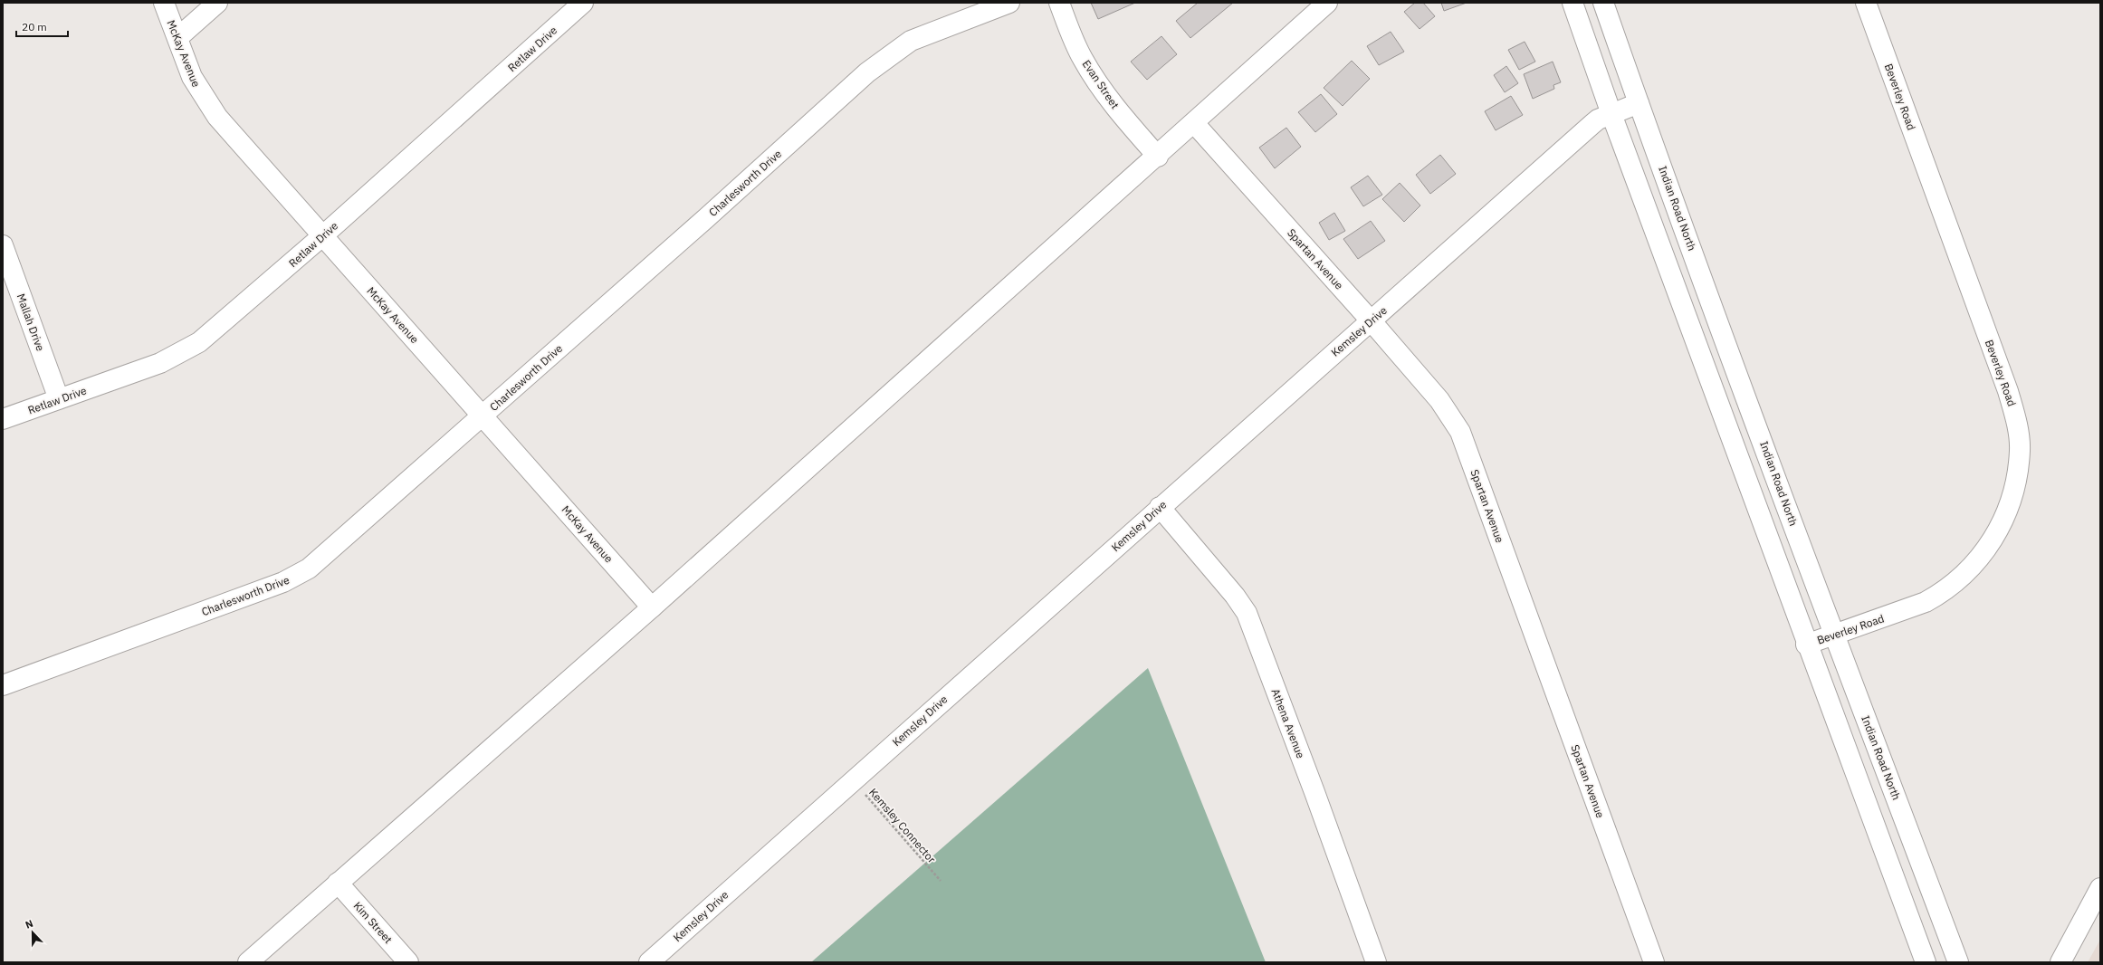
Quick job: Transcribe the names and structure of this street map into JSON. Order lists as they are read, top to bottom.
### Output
{
  "streets": {
    "street": [
      "Retlaw Drive",
      "McKay Avenue",
      "Evan Street",
      "Beverley Road",
      "Charlesworth Drive",
      "Indian Road North",
      "Spartan Avenue",
      "Mallah Drive",
      "Kemsley Drive",
      "Athena Avenue",
      "Kim Street"
    ],
    "path": ["Kemsley Connector"]
  },
  "crossings": [
    ["Retlaw Drive", "McKay Avenue"],
    ["Retlaw Drive", "Mallah Drive"],
    ["McKay Avenue", "Charlesworth Drive"],
    ["Beverley Road", "Indian Road North"],
    ["Indian Road North", "Kemsley Drive"],
    ["Spartan Avenue", "Kemsley Drive"],
    ["Kemsley Drive", "Athena Avenue"],
    ["Kemsley Drive", "Kemsley Connector"]
  ],
  "scale_bar": "20 m",
  "north": "top"
}
